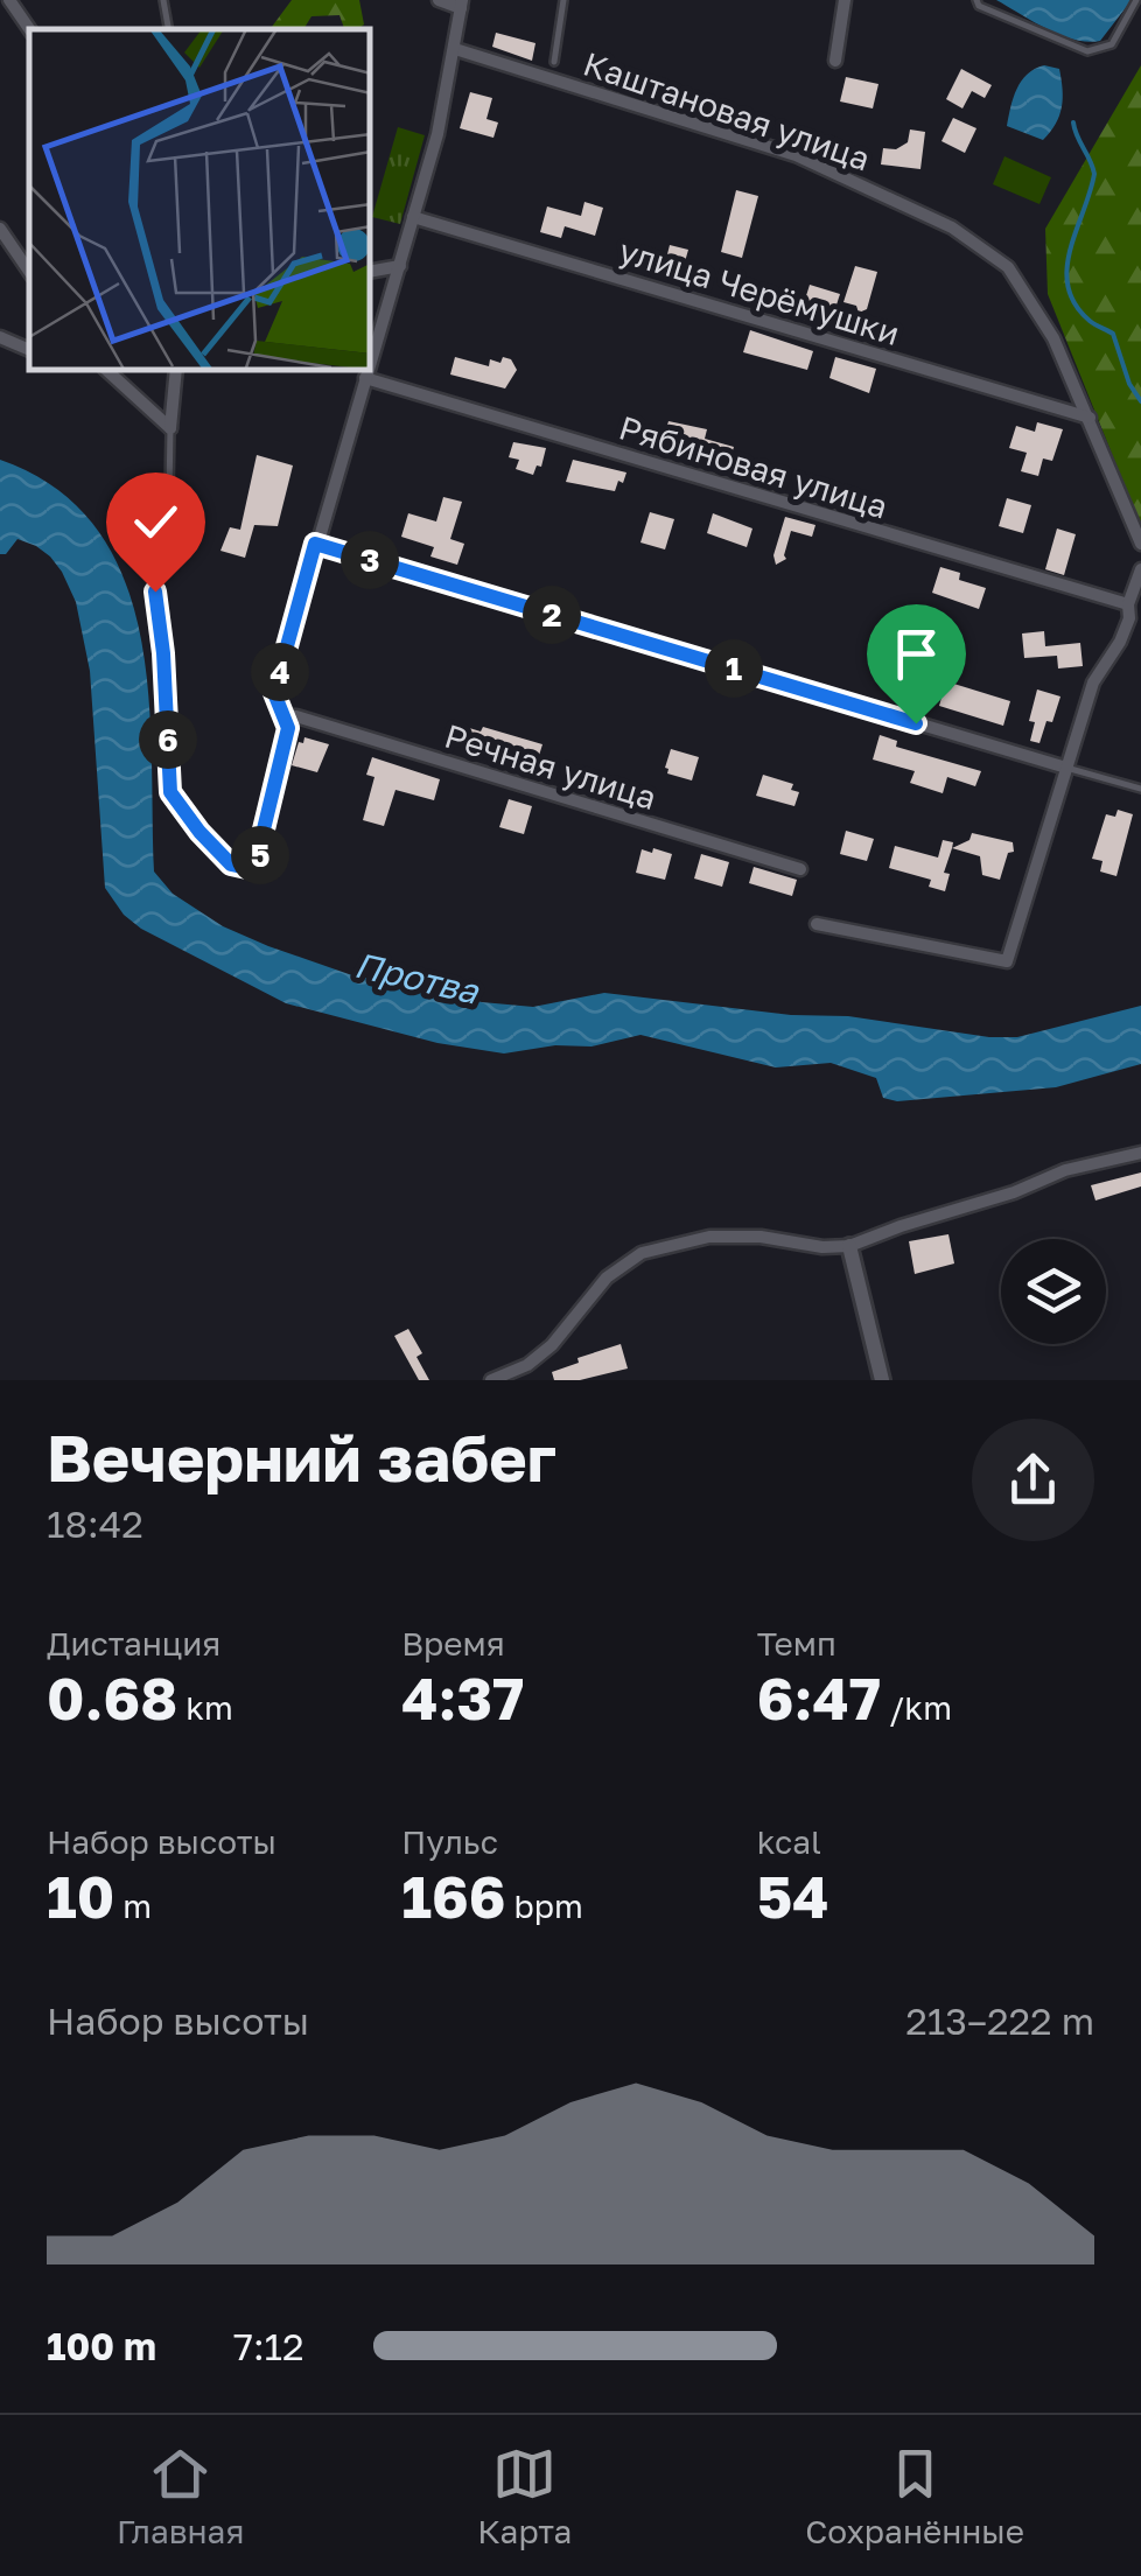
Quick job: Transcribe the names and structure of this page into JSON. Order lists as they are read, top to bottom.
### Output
{
  "streets": {
    "street": [
      "Каштановая улица",
      "улица Черёмушки",
      "Рябиновая улица",
      "Речная улица"
    ]
  },
  "crossings": [
    ["Каштановая улица", "улица Черёмушки"]
  ],
  "water": ["Протва"],
  "page": {
    "pins": [
      "3",
      "2",
      "1",
      "4",
      "6",
      "5"
    ],
    "heading": ["Вечерний забег", "18:42"],
    "stats": [
      ["Дистанция", "0.68 km"],
      ["Время", "4:37"],
      ["Темп", "6:47 /km"],
      ["Набор высоты", "10 m"],
      ["Пульс", "166 bpm"],
      ["kcal", "54"]
    ],
    "chart": ["Набор высоты", "213–222 m"],
    "list": [
      {
        "name": "100 m",
        "note": "7:12"
      }
    ],
    "tabs": ["Главная", "Карта", "Сохранённые"]
  }
}
